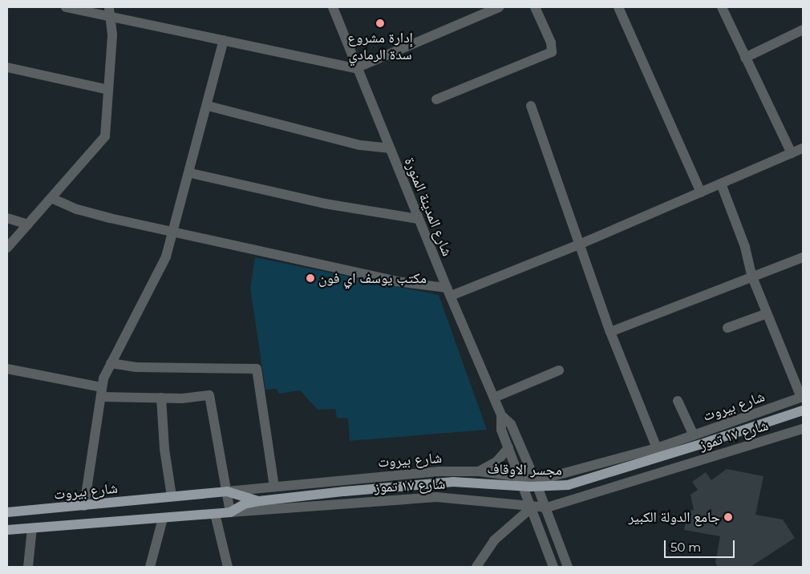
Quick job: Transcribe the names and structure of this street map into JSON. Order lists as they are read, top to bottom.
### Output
{
  "streets": {
    "main road": ["شارع بيروت", "شارع ١٧ تموز", "مجسر الاوقاف"],
    "street": ["شارع المدينة المنورة"]
  },
  "crossings": [
    ["شارع بيروت", "مجسر الاوقاف"],
    ["شارع ١٧ تموز", "مجسر الاوقاف"]
  ],
  "places": ["إدارة مشروع سدة الرمادي", "مكتب يوسف اي فون", "جامع الدولة الكبير"],
  "scale_bar": "50 m"
}
